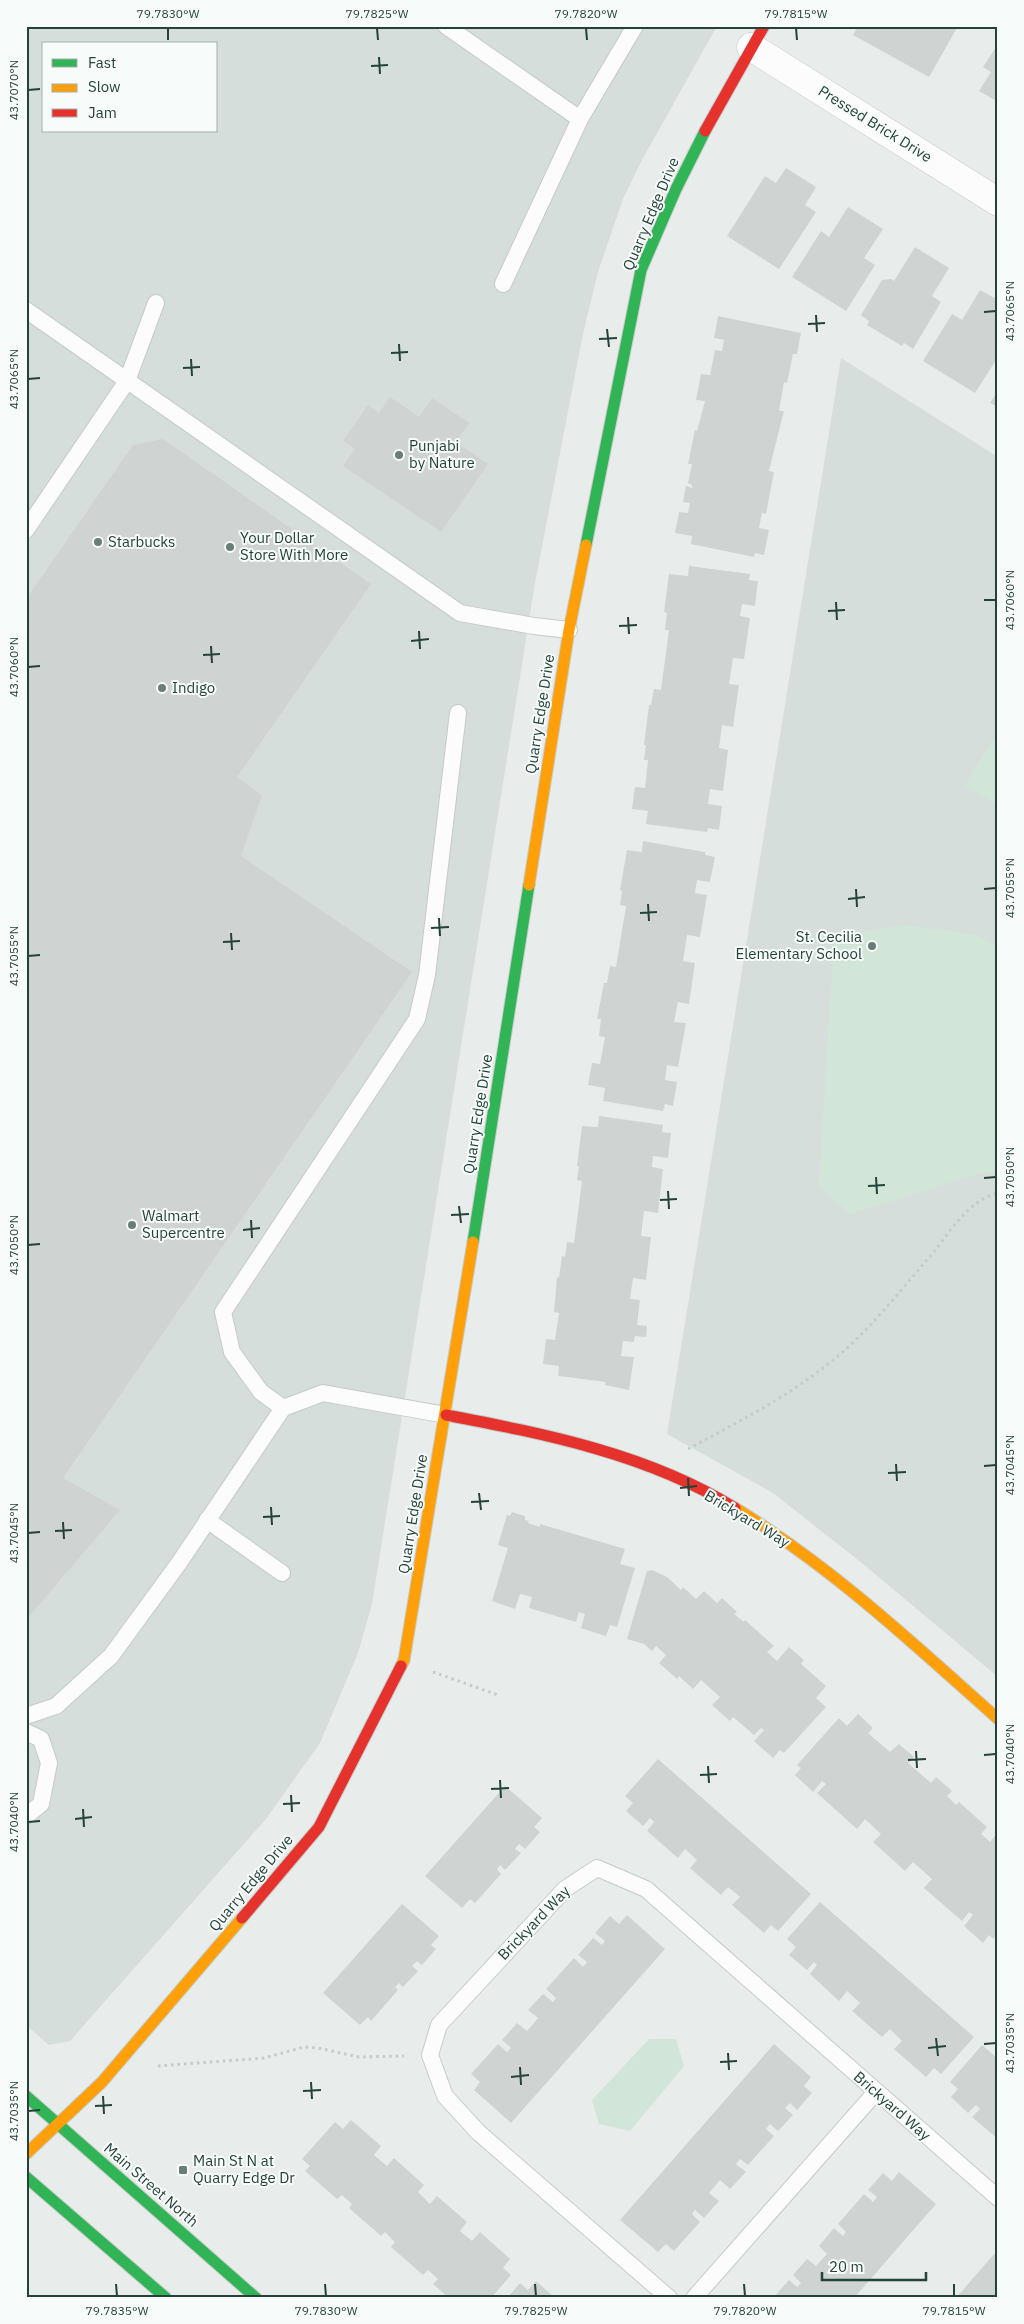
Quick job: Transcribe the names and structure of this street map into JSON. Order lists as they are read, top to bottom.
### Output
{
  "streets": {
    "street": [
      "Pressed Brick Drive",
      "Quarry Edge Drive",
      "Brickyard Way",
      "Main Street North"
    ]
  },
  "crossings": [
    ["Pressed Brick Drive", "Quarry Edge Drive"],
    ["Quarry Edge Drive", "Brickyard Way"],
    ["Quarry Edge Drive", "Main Street North"]
  ],
  "places": {
    "other": [
      "Punjabi by Nature",
      "Starbucks",
      "Your Dollar Store With More",
      "Indigo",
      "St. Cecilia Elementary School",
      "Walmart Supercentre"
    ],
    "transit": ["Main St N at Quarry Edge Dr"]
  },
  "legend": ["Fast", "Slow", "Jam"],
  "scale_bar": "20 m",
  "coordinates": [
    "79.7830°W",
    "79.7825°W",
    "79.7820°W",
    "79.7815°W",
    "43.7070°N",
    "43.7065°N",
    "43.7060°N",
    "43.7055°N",
    "43.7050°N",
    "43.7045°N",
    "43.7040°N",
    "43.7035°N",
    "79.7835°W"
  ]
}
